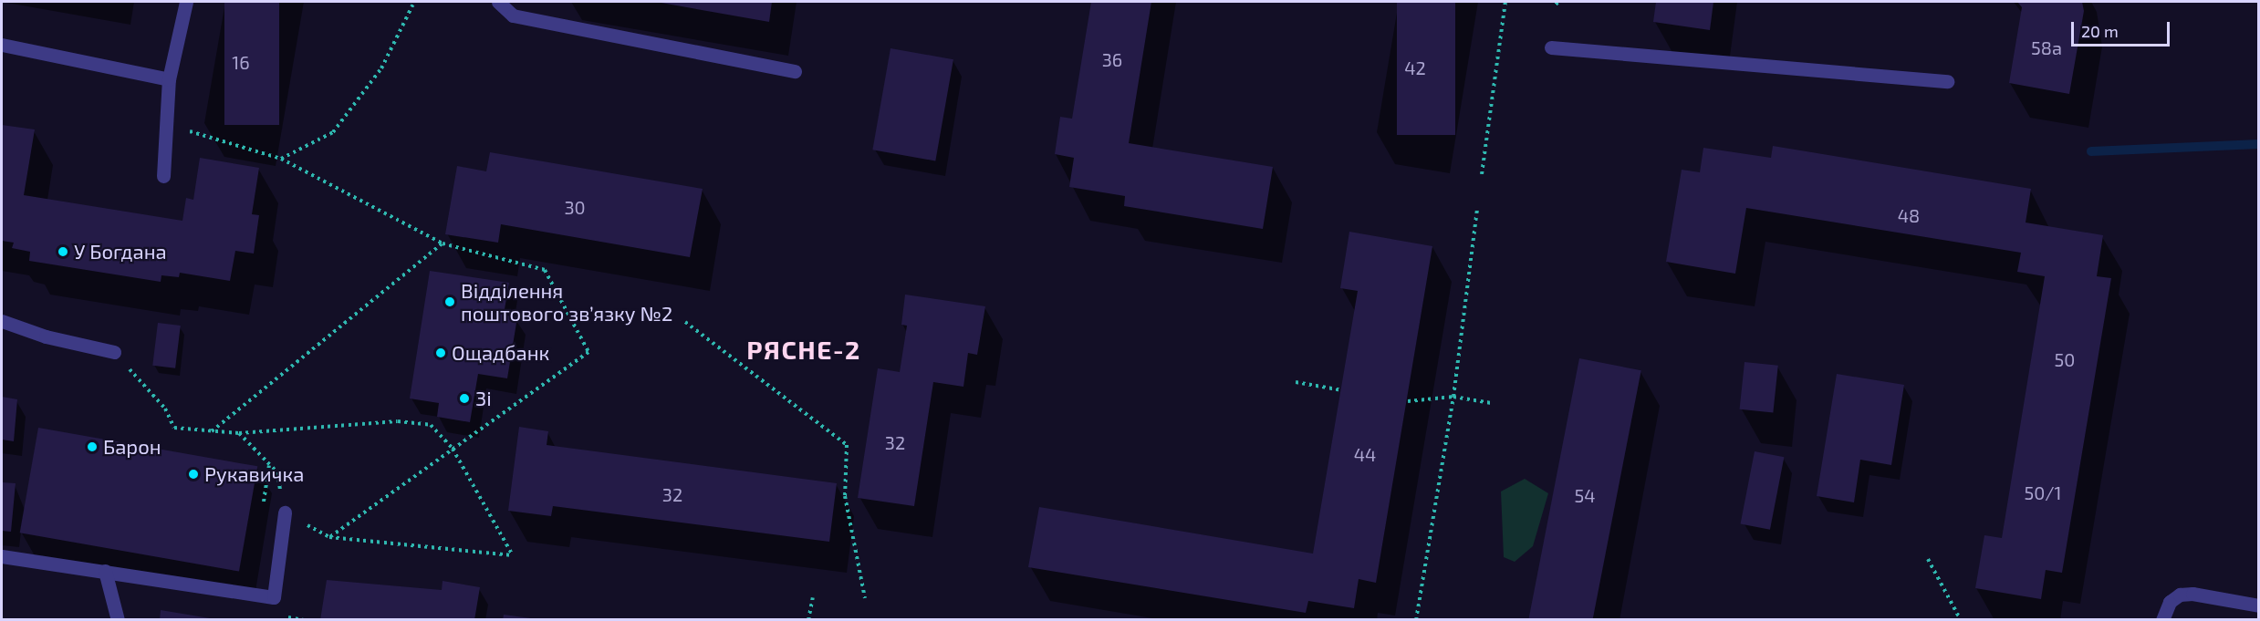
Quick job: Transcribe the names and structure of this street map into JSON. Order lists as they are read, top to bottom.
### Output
{
  "districts": ["РЯСНЕ-2"],
  "places": [
    "У Богдана",
    "Відділення поштового зв’язку №2",
    "Ощадбанк",
    "3і",
    "Барон",
    "Рукавичка"
  ],
  "house_numbers": [
    "58а",
    "36",
    "16",
    "42",
    "30",
    "48",
    "50",
    "32",
    "44",
    "50/1",
    "32",
    "54"
  ],
  "scale_bar": "20 m"
}
